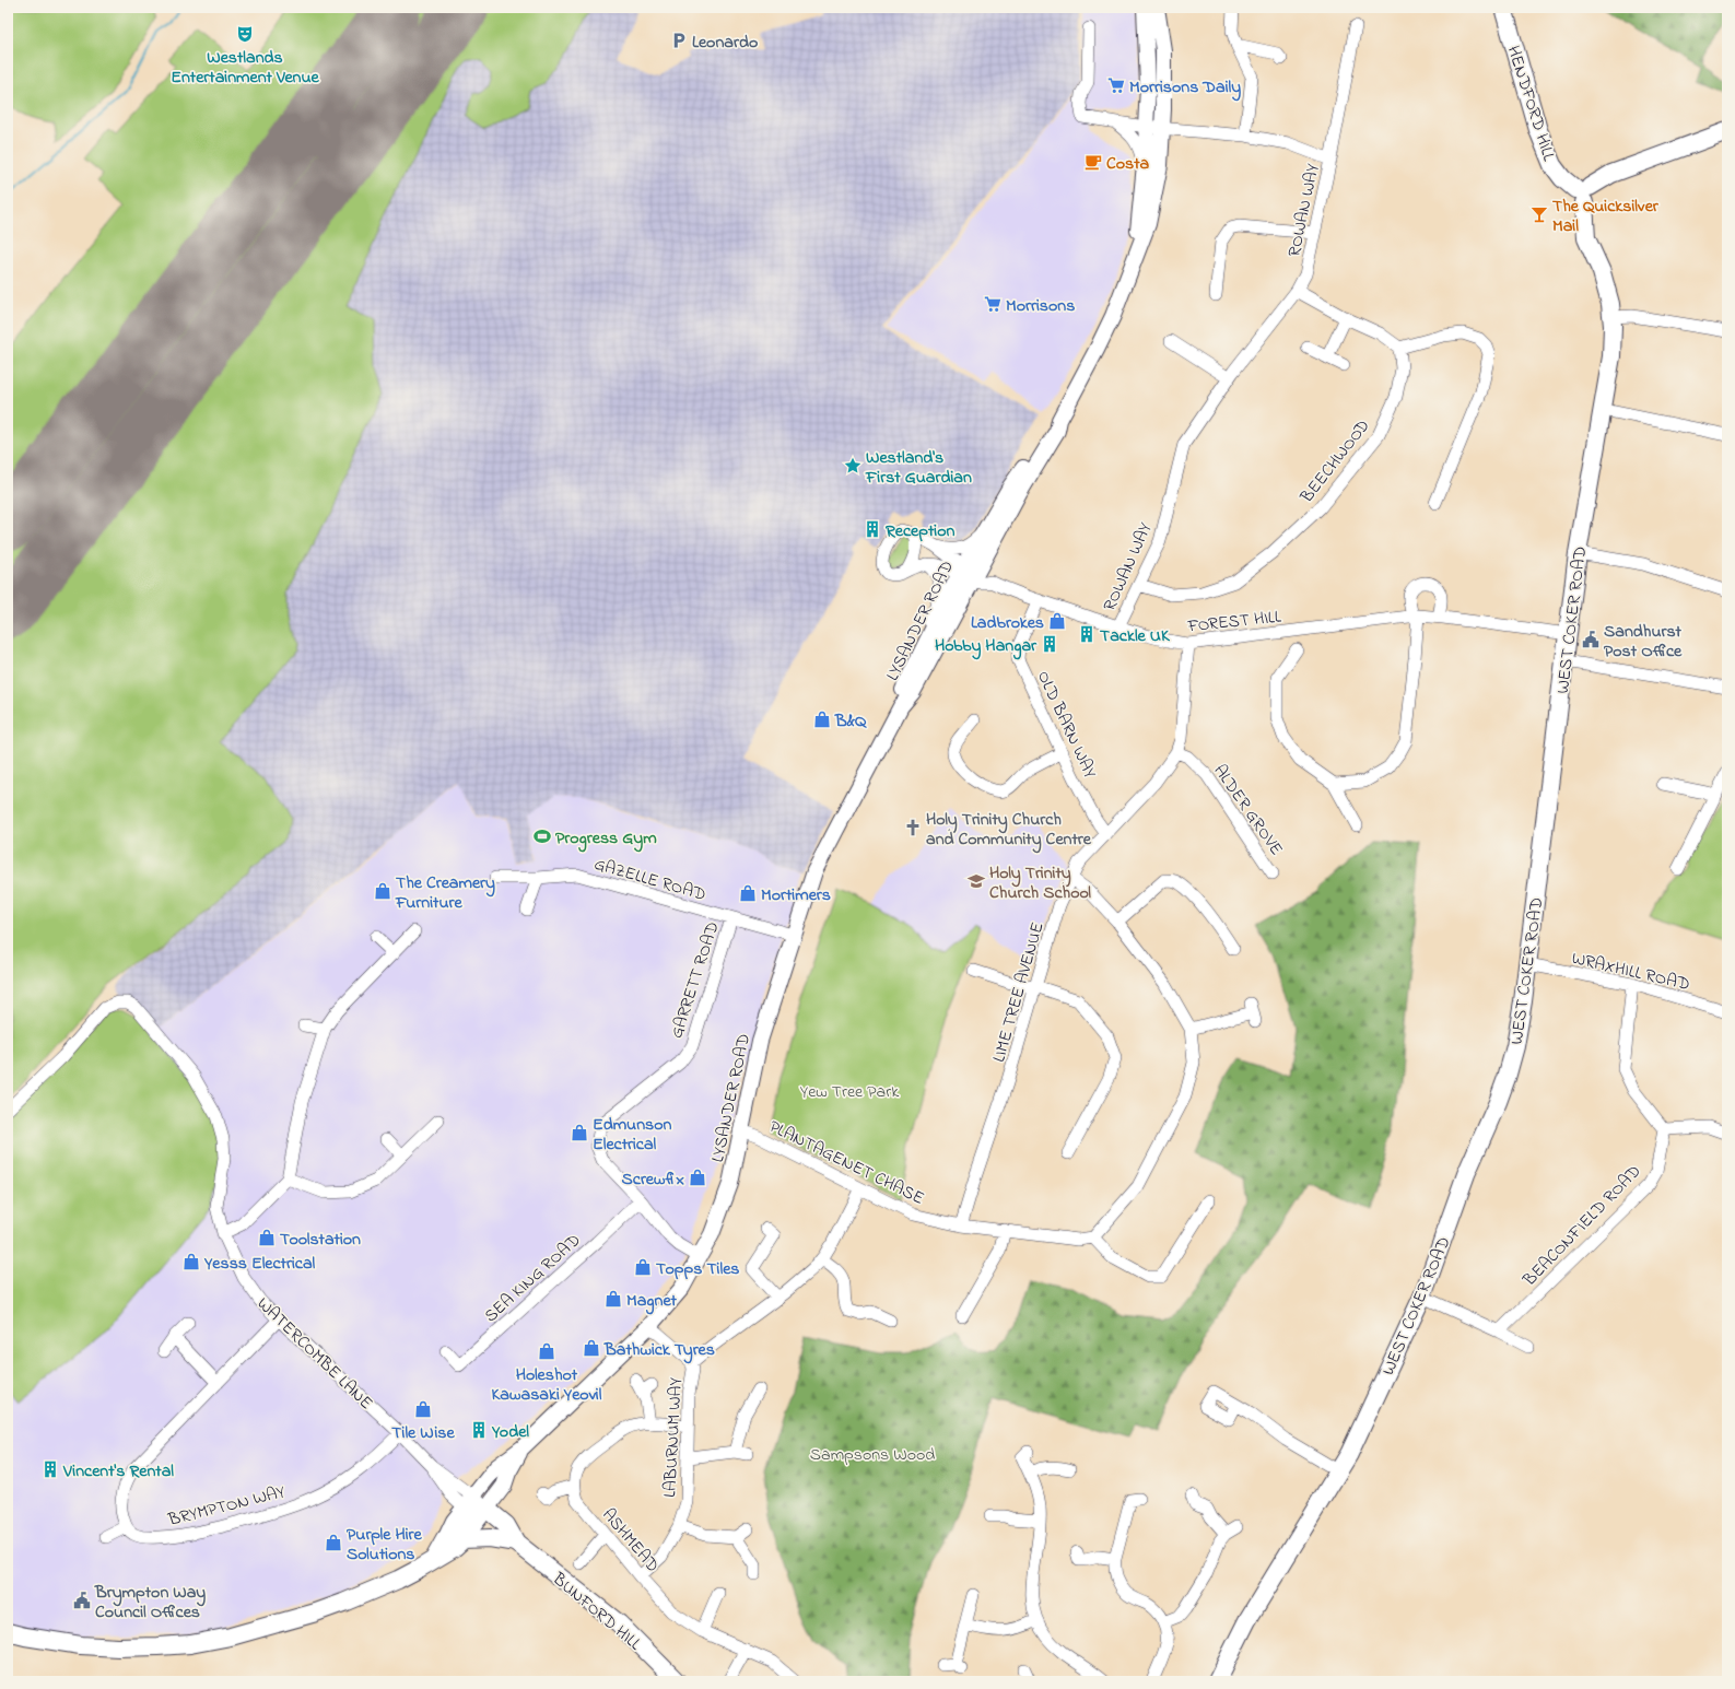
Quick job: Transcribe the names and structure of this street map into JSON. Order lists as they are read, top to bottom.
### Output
{
  "streets": {
    "highway": ["HENDFORD HILL", "WEST COKER ROAD", "BUNFORD HILL"],
    "main road": ["LYSANDER ROAD"],
    "street": [
      "ROWAN WAY",
      "BEECHWOOD",
      "FOREST HILL",
      "OLD BARN WAY",
      "ALDER GROVE",
      "GAZELLE ROAD",
      "WRAXHILL ROAD",
      "GARRETT ROAD",
      "LIME TREE AVENUE",
      "PLANTAGENET CHASE",
      "BEACONFIELD ROAD",
      "SEA KING ROAD",
      "WATERCOMBE LANE",
      "LABURNUM WAY",
      "BRYMPTON WAY",
      "ASHMEAD"
    ]
  },
  "crossings": [
    ["HENDFORD HILL", "WEST COKER ROAD"],
    ["ROWAN WAY", "BEECHWOOD"],
    ["ROWAN WAY", "FOREST HILL"],
    ["LYSANDER ROAD", "FOREST HILL"],
    ["LYSANDER ROAD", "GAZELLE ROAD"],
    ["LYSANDER ROAD", "GARRETT ROAD"],
    ["LYSANDER ROAD", "PLANTAGENET CHASE"],
    ["LYSANDER ROAD", "WATERCOMBE LANE"],
    ["FOREST HILL", "WEST COKER ROAD"],
    ["FOREST HILL", "OLD BARN WAY"],
    ["FOREST HILL", "LIME TREE AVENUE"],
    ["WEST COKER ROAD", "WRAXHILL ROAD"],
    ["OLD BARN WAY", "LIME TREE AVENUE"],
    ["ALDER GROVE", "LIME TREE AVENUE"],
    ["GAZELLE ROAD", "GARRETT ROAD"],
    ["GARRETT ROAD", "SEA KING ROAD"],
    ["LIME TREE AVENUE", "PLANTAGENET CHASE"],
    ["PLANTAGENET CHASE", "LABURNUM WAY"],
    ["WATERCOMBE LANE", "BRYMPTON WAY"],
    ["LABURNUM WAY", "ASHMEAD"]
  ],
  "parks": ["Yew Tree Park", "Sampsons Wood"],
  "places": {
    "theatre": ["Westlands Entertainment Venue"],
    "parking": ["Leonardo"],
    "supermarket": ["Morrisons Daily", "Morrisons"],
    "cafe": ["Costa"],
    "bar": ["The Quicksilver Mail"],
    "place": ["Westland's First Guardian"],
    "building": [
      "Reception",
      "Tackle UK",
      "Hobby Hangar",
      "Yodel",
      "Vincent's Rental"
    ],
    "shop": [
      "Ladbrokes",
      "B&Q",
      "The Creamery Furniture",
      "Mortimers",
      "Edmunson Electrical",
      "Screwfix",
      "Toolstation",
      "Yesss Electrical",
      "Topps Tiles",
      "Magnet",
      "Bathwick Tyres",
      "Holeshot Kawasaki Yeovil",
      "Tile Wise",
      "Purple Hire Solutions"
    ],
    "public building": ["Sandhurst Post Office", "Brympton Way Council Offices"],
    "church": ["Holy Trinity Church and Community Centre"],
    "sports": ["Progress Gym"],
    "school or university": ["Holy Trinity Church School"]
  }
}
